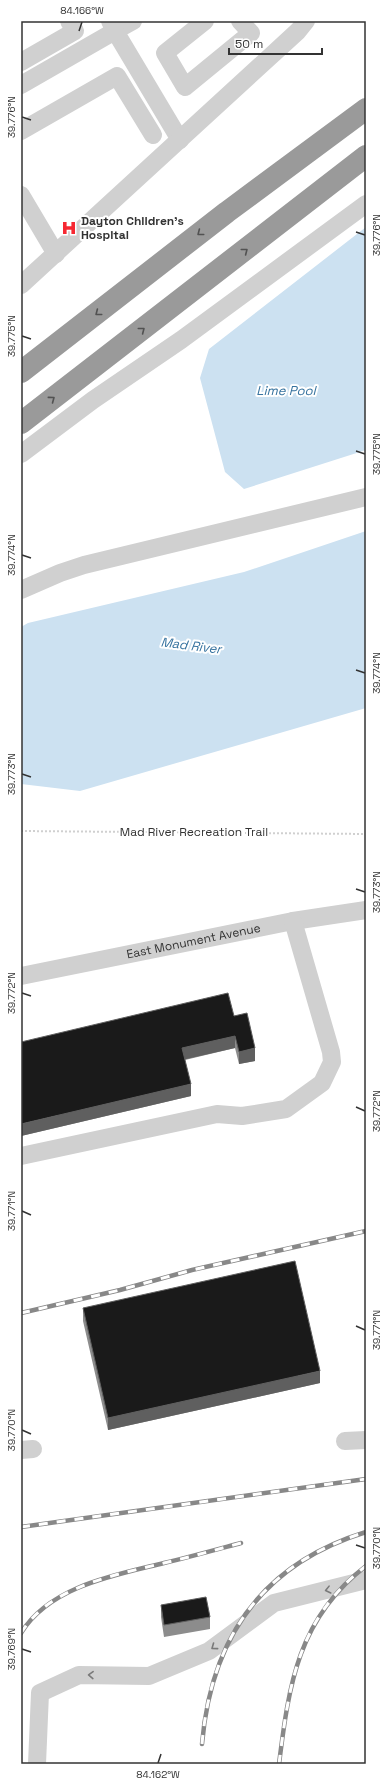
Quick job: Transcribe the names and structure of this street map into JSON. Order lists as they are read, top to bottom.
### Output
{
  "streets": {
    "street": ["East Monument Avenue"],
    "path": ["Mad River Recreation Trail"]
  },
  "water": ["Lime Pool", "Mad River"],
  "places": {
    "hospital": ["Dayton Children’s Hospital"]
  },
  "scale_bar": "50 m",
  "coordinates": [
    "84.166°W",
    "39.776°N",
    "39.775°N",
    "39.774°N",
    "39.773°N",
    "39.772°N",
    "39.771°N",
    "39.770°N",
    "39.769°N",
    "84.162°W"
  ]
}
